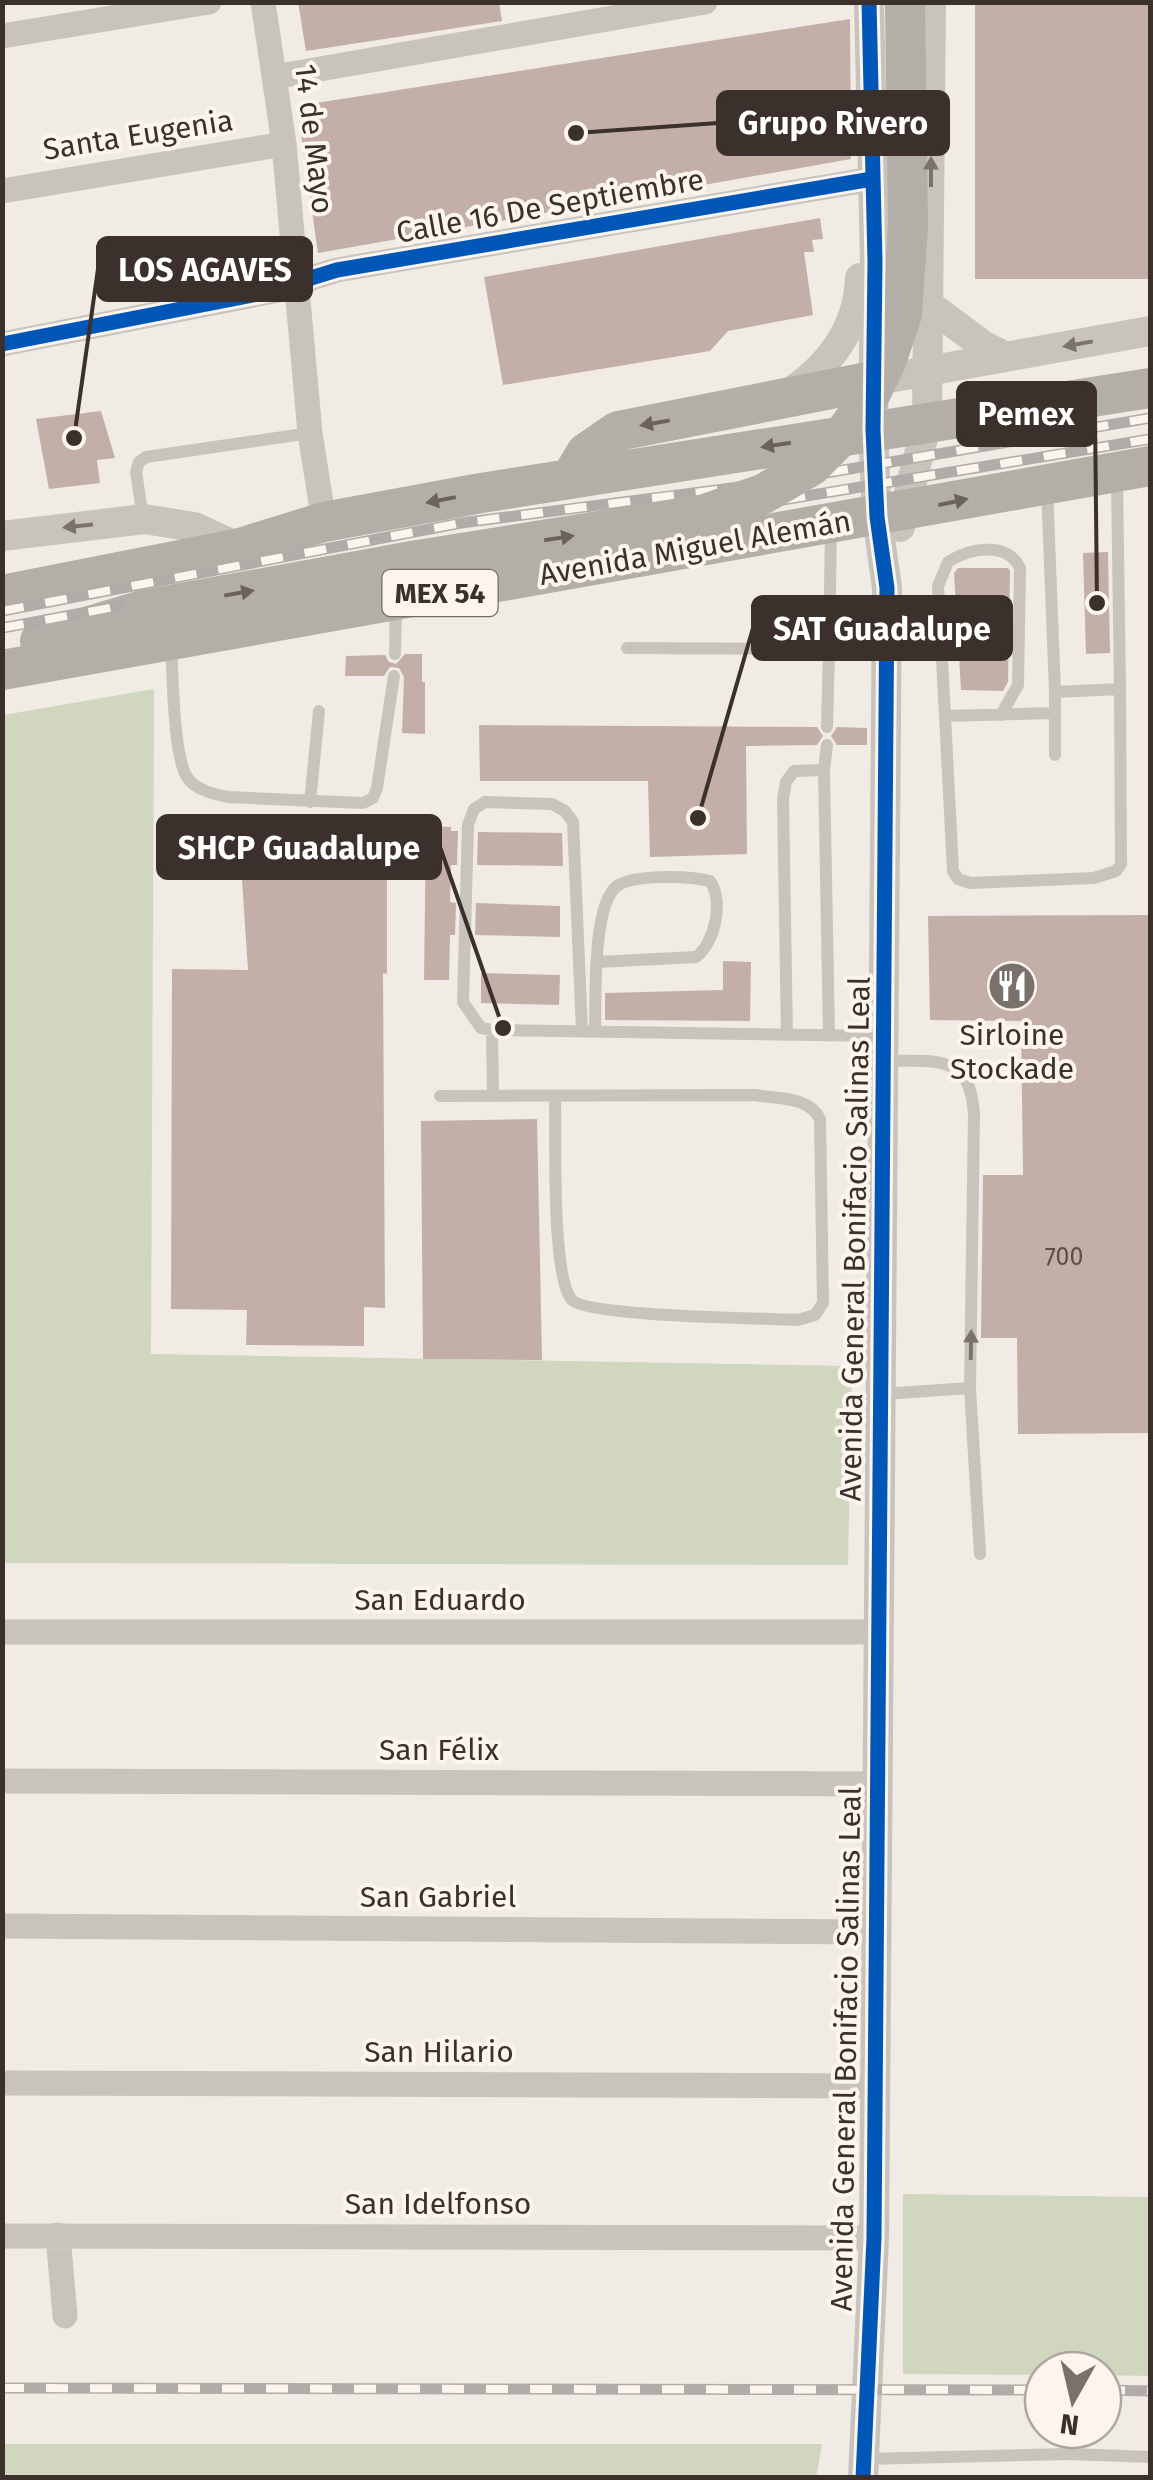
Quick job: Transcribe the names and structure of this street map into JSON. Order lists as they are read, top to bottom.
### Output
{
  "streets": {
    "highway": ["Avenida Miguel Alemán", "MEX 54"],
    "street": [
      "Santa Eugenia",
      "14 de Mayo",
      "Calle 16 De Septiembre",
      "Avenida General Bonifacio Salinas Leal",
      "San Eduardo",
      "San Félix",
      "San Gabriel",
      "San Hilario",
      "San Idelfonso"
    ]
  },
  "crossings": [
    ["Santa Eugenia", "14 de Mayo"],
    ["14 de Mayo", "Calle 16 De Septiembre"],
    ["Calle 16 De Septiembre", "Avenida General Bonifacio Salinas Leal"],
    ["Avenida Miguel Alemán", "Avenida General Bonifacio Salinas Leal"],
    ["Avenida General Bonifacio Salinas Leal", "San Eduardo"],
    ["Avenida General Bonifacio Salinas Leal", "San Félix"],
    ["Avenida General Bonifacio Salinas Leal", "San Gabriel"],
    ["Avenida General Bonifacio Salinas Leal", "San Hilario"],
    ["Avenida General Bonifacio Salinas Leal", "San Idelfonso"]
  ],
  "places": {
    "other": [
      "Grupo Rivero",
      "LOS AGAVES",
      "Pemex",
      "SAT Guadalupe",
      "SHCP Guadalupe"
    ],
    "restaurant": ["Sirloine Stockade"]
  },
  "house_numbers": ["700"],
  "north": "bottom"
}
